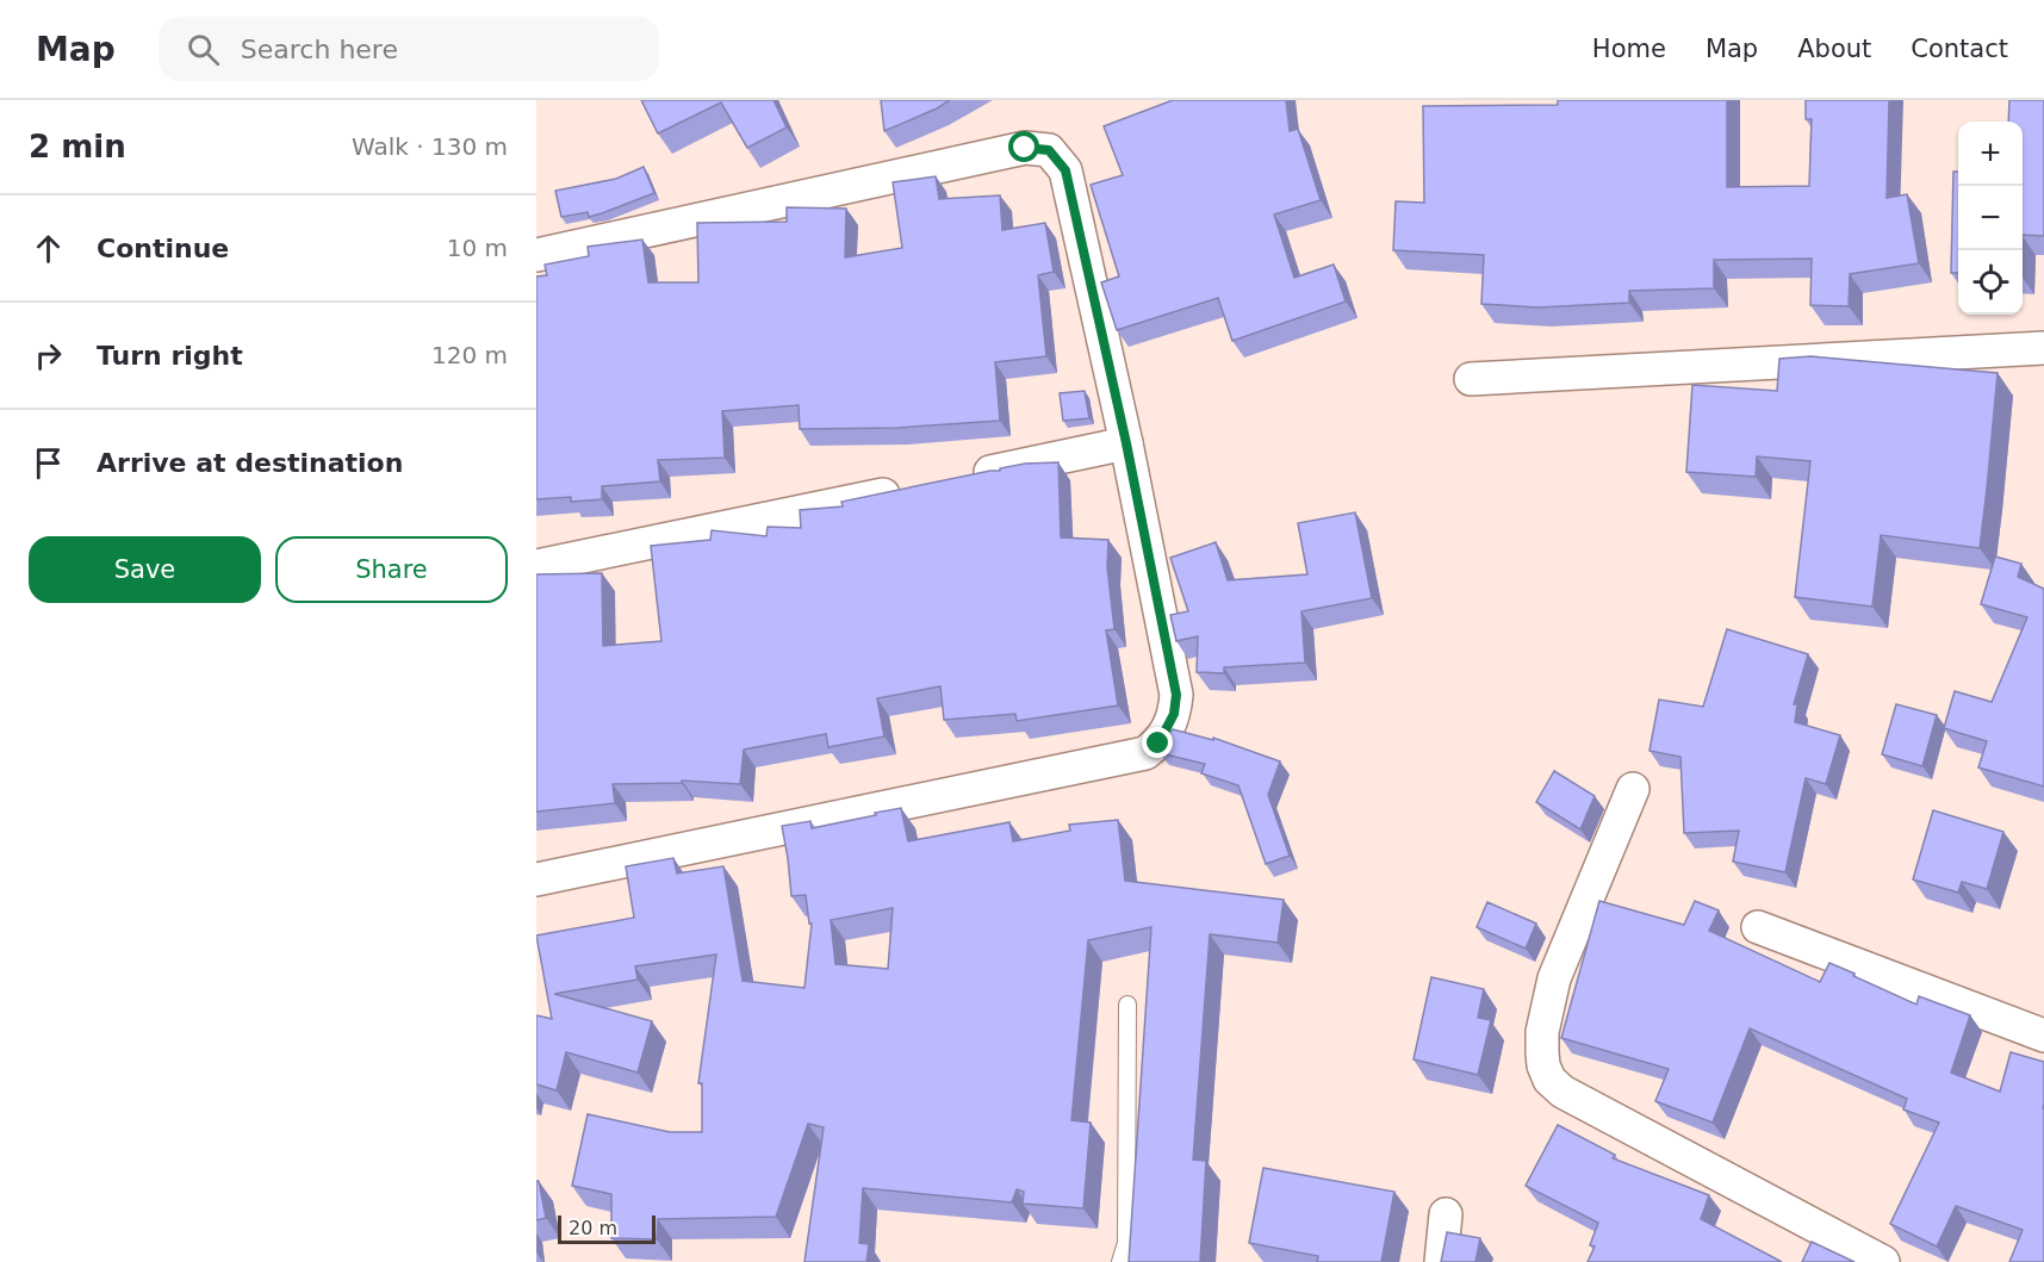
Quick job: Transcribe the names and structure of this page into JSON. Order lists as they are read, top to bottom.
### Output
{
  "scale_bar": "20 m",
  "page": {
    "header": "Map",
    "search": "Search here",
    "nav": [
      "Home",
      "Map",
      "About",
      "Contact"
    ],
    "heading": ["2 min", "Walk · 130 m"],
    "map_buttons": ["+", "−"],
    "list": [
      ["Continue", "10 m"],
      ["Turn right", "120 m"],
      "Arrive at destination"
    ],
    "buttons": ["Save", "Share"],
    "scale": "20 m"
  }
}
